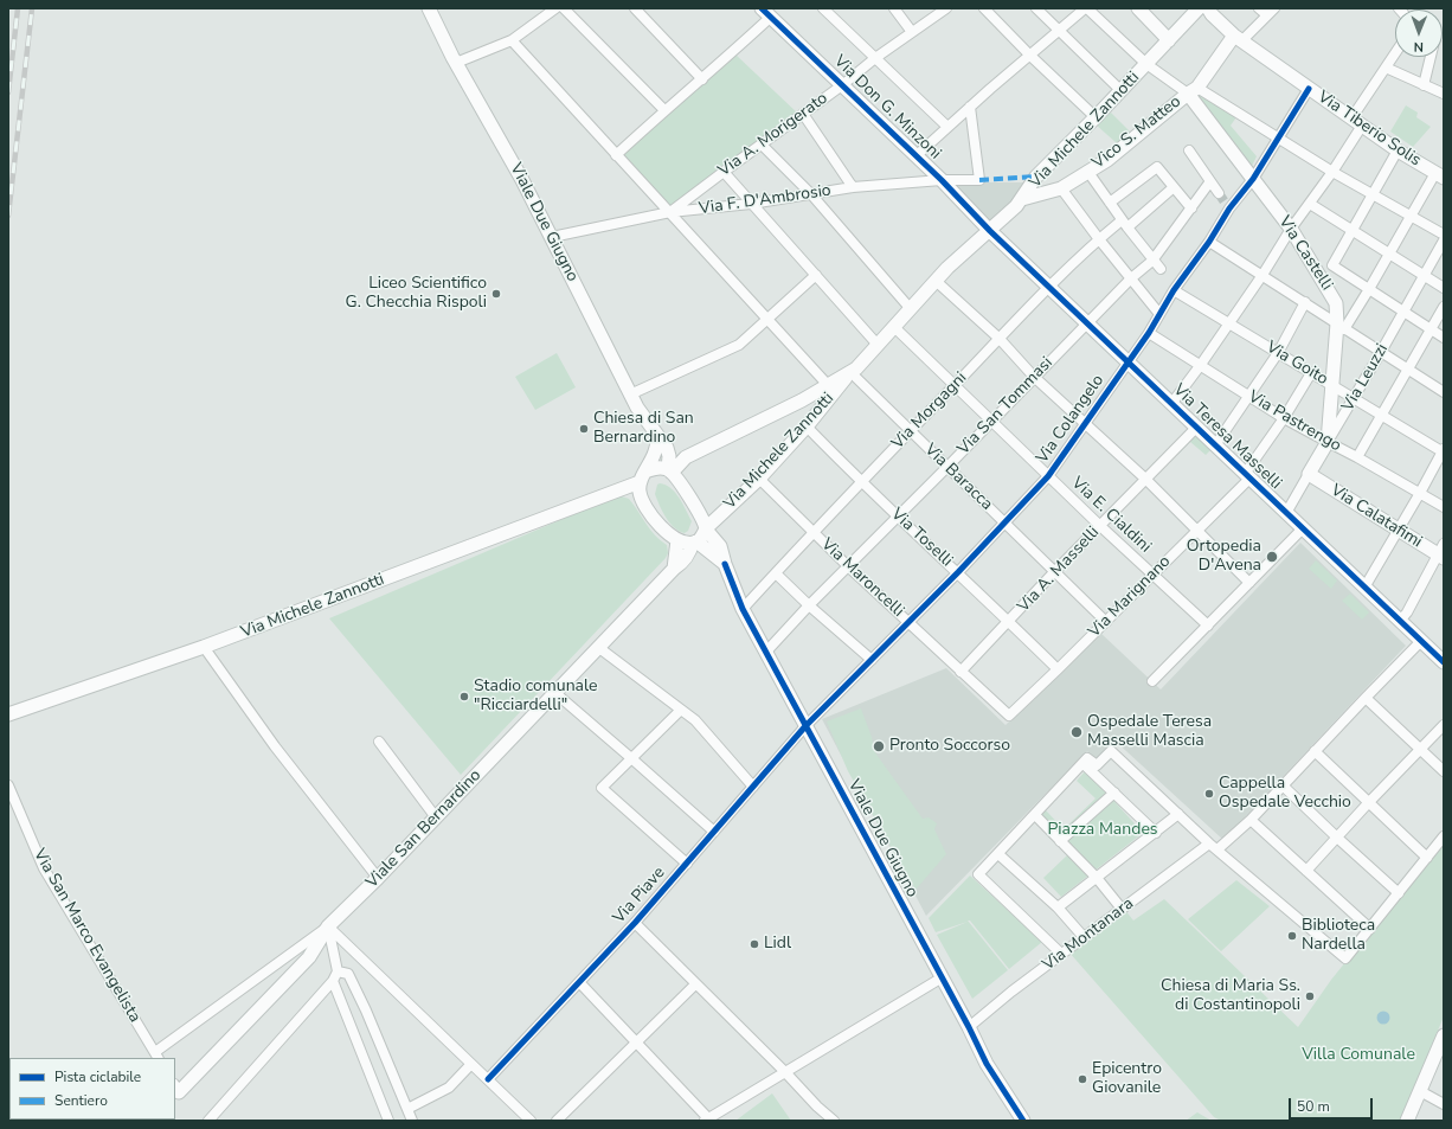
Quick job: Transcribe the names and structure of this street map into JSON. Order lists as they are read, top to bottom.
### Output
{
  "streets": {
    "street": [
      "Via Don G. Minzoni",
      "Via Tiberio Solis",
      "Via Michele Zannotti",
      "Vico S. Matteo",
      "Via A. Morigerato",
      "Via F. D'Ambrosio",
      "Viale Due Giugno",
      "Via Castelli",
      "Via Goito",
      "Via Leuzzi",
      "Via San Tommasi",
      "Via Morgagni",
      "Via Colangelo",
      "Via Pastrengo",
      "Via Teresa Masselli",
      "Via Baracca",
      "Via E. Cialdini",
      "Via Calatafimi",
      "Via Toselli",
      "Via A. Masselli",
      "Via Maroncelli",
      "Via Marignano",
      "Viale San Bernardino",
      "Via Piave",
      "Via Montanara",
      "Via San Marco Evangelista"
    ]
  },
  "crossings": [
    ["Via Don G. Minzoni", "Via Michele Zannotti"],
    ["Via Don G. Minzoni", "Via A. Morigerato"],
    ["Via Don G. Minzoni", "Via F. D'Ambrosio"],
    ["Via Don G. Minzoni", "Via Teresa Masselli"],
    ["Via Tiberio Solis", "Vico S. Matteo"],
    ["Via Tiberio Solis", "Via Colangelo"],
    ["Via Michele Zannotti", "Vico S. Matteo"],
    ["Via Michele Zannotti", "Viale Due Giugno"],
    ["Via Michele Zannotti", "Via Teresa Masselli"],
    ["Via Michele Zannotti", "Via Baracca"],
    ["Via Michele Zannotti", "Via E. Cialdini"],
    ["Via Michele Zannotti", "Via Toselli"],
    ["Via Michele Zannotti", "Via Maroncelli"],
    ["Via Michele Zannotti", "Viale San Bernardino"],
    ["Vico S. Matteo", "Via Castelli"],
    ["Via A. Morigerato", "Via F. D'Ambrosio"],
    ["Via F. D'Ambrosio", "Viale Due Giugno"],
    ["Viale Due Giugno", "Via San Tommasi"],
    ["Viale Due Giugno", "Via Morgagni"],
    ["Viale Due Giugno", "Via Colangelo"],
    ["Viale Due Giugno", "Via Piave"],
    ["Viale Due Giugno", "Via Montanara"],
    ["Via Castelli", "Via Goito"],
    ["Via Castelli", "Via Leuzzi"],
    ["Via Castelli", "Via Colangelo"],
    ["Via Castelli", "Via Pastrengo"],
    ["Via Goito", "Via Leuzzi"],
    ["Via Goito", "Via Colangelo"],
    ["Via Goito", "Via Marignano"],
    ["Via Leuzzi", "Via Pastrengo"],
    ["Via Leuzzi", "Via Teresa Masselli"],
    ["Via Leuzzi", "Via Calatafimi"],
    ["Via San Tommasi", "Via Teresa Masselli"],
    ["Via San Tommasi", "Via Baracca"],
    ["Via San Tommasi", "Via E. Cialdini"],
    ["Via San Tommasi", "Via Toselli"],
    ["Via San Tommasi", "Via Maroncelli"],
    ["Via Morgagni", "Via Teresa Masselli"],
    ["Via Morgagni", "Via Baracca"],
    ["Via Morgagni", "Via E. Cialdini"],
    ["Via Morgagni", "Via Toselli"],
    ["Via Morgagni", "Via Maroncelli"],
    ["Via Colangelo", "Via Pastrengo"],
    ["Via Colangelo", "Via Teresa Masselli"],
    ["Via Colangelo", "Via Baracca"],
    ["Via Colangelo", "Via E. Cialdini"],
    ["Via Colangelo", "Via Toselli"],
    ["Via Colangelo", "Via Maroncelli"],
    ["Via Colangelo", "Via Piave"],
    ["Via Pastrengo", "Via Marignano"],
    ["Via Teresa Masselli", "Via A. Masselli"],
    ["Via Teresa Masselli", "Via Marignano"],
    ["Via Teresa Masselli", "Via Montanara"],
    ["Via Baracca", "Via A. Masselli"],
    ["Via Baracca", "Via Marignano"],
    ["Via E. Cialdini", "Via A. Masselli"],
    ["Via E. Cialdini", "Via Marignano"],
    ["Via Toselli", "Via A. Masselli"],
    ["Via Toselli", "Via Marignano"],
    ["Via A. Masselli", "Via Maroncelli"],
    ["Via Maroncelli", "Via Marignano"]
  ],
  "parks": ["Piazza Mandes", "Villa Comunale"],
  "places": [
    "Liceo Scientifico G. Checchia Rispoli",
    "Chiesa di San Bernardino",
    "Ortopedia D'Avena",
    "Stadio comunale \"Ricciardelli\"",
    "Ospedale Teresa Masselli Mascia",
    "Pronto Soccorso",
    "Cappella Ospedale Vecchio",
    "Biblioteca Nardella",
    "Lidl",
    "Chiesa di Maria Ss. di Costantinopoli",
    "Epicentro Giovanile"
  ],
  "legend": ["Pista ciclabile", "Sentiero"],
  "scale_bar": "50 m",
  "north": "bottom"
}
